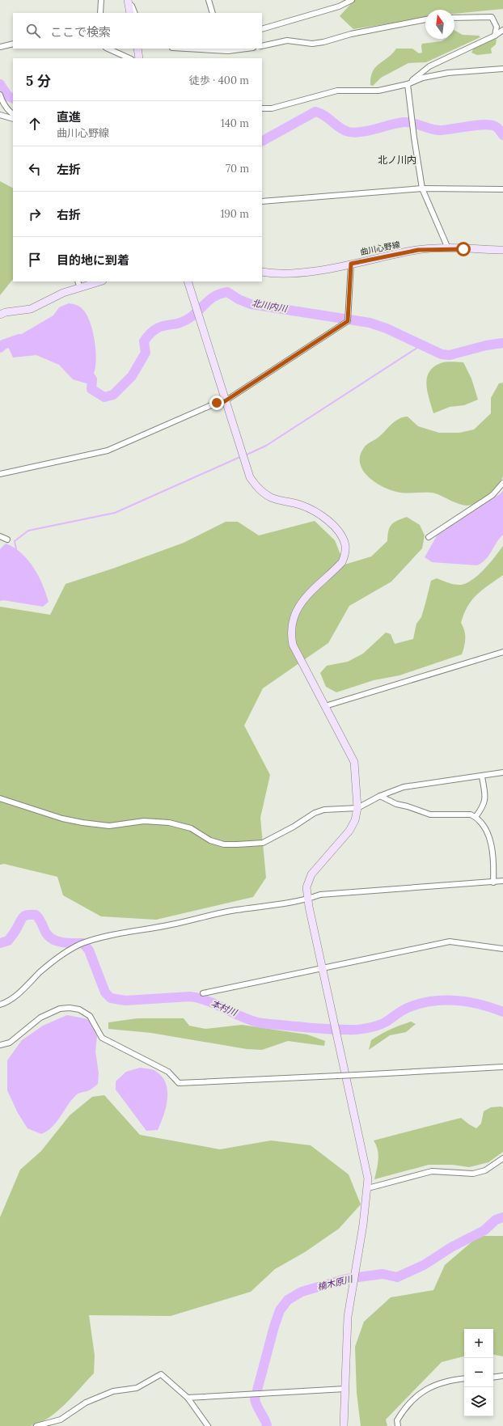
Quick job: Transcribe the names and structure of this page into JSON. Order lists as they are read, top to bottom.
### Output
{
  "streets": {
    "street": ["曲川心野線"]
  },
  "districts": ["北ノ川内"],
  "water": ["北川内川", "本村川", "楠木原川"],
  "north": "top",
  "page": {
    "search": "ここで検索",
    "heading": ["5 分", "徒歩 · 400 m"],
    "list": [
      ["直進", "曲川心野線", "140 m"],
      ["左折", "70 m"],
      ["右折", "190 m"],
      "目的地に到着"
    ],
    "map_buttons": ["+", "−"]
  }
}
